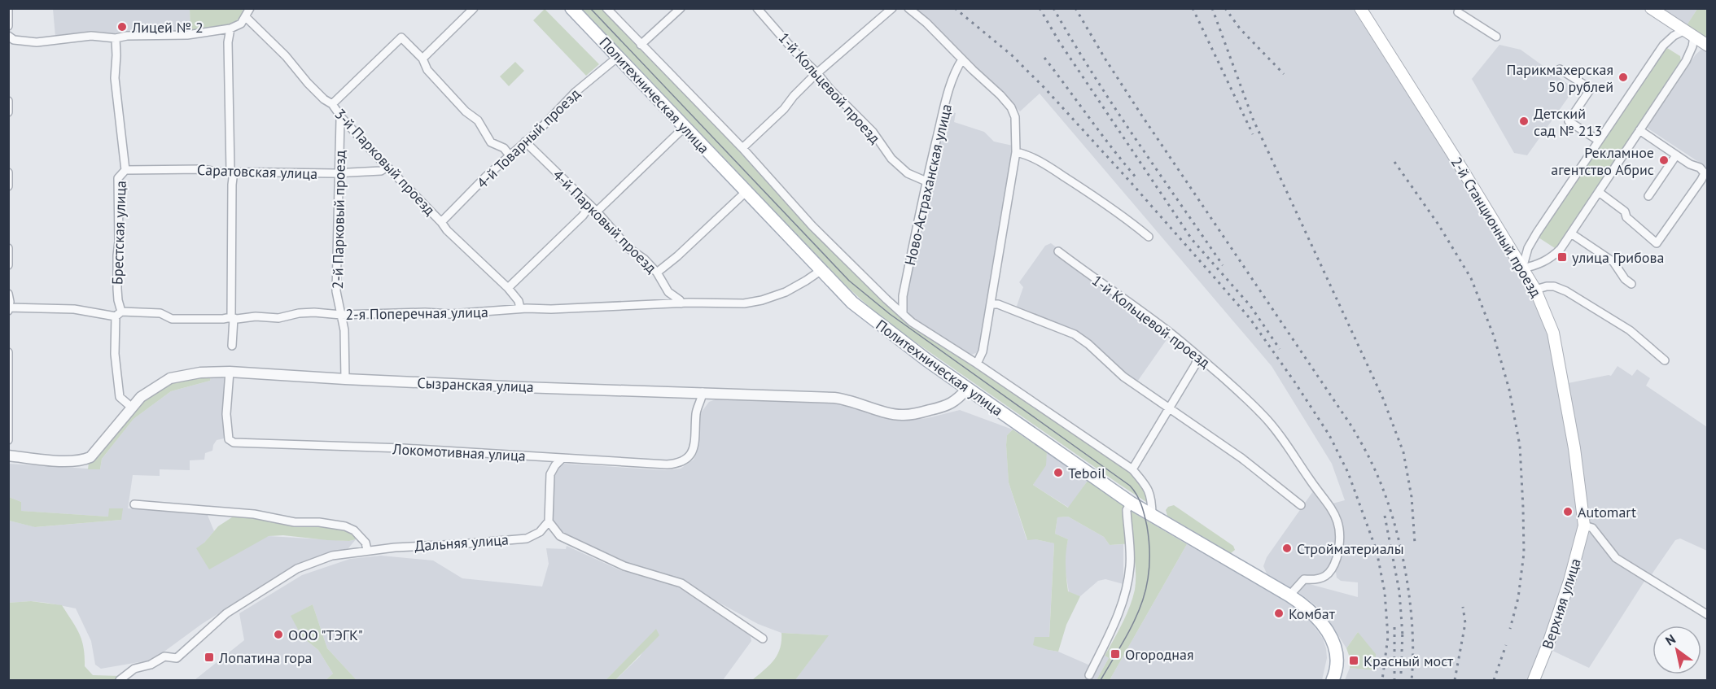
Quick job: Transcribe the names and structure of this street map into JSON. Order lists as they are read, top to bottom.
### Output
{
  "streets": {
    "main road": ["Политехническая улица", "2-й Станционный проезд", "Верхняя улица"],
    "street": [
      "1-й Кольцевой проезд",
      "4-й Товарный проезд",
      "3-й Парковый проезд",
      "Саратовская улица",
      "Ново-Астраханская улица",
      "2-й Парковый проезд",
      "4-й Парковый проезд",
      "Брестская улица",
      "2-я Поперечная улица",
      "Сызранская улица",
      "Локомотивная улица",
      "Дальняя улица"
    ]
  },
  "crossings": [
    ["1-й Кольцевой проезд", "Политехническая улица"],
    ["1-й Кольцевой проезд", "Ново-Астраханская улица"],
    ["Политехническая улица", "4-й Товарный проезд"],
    ["Политехническая улица", "2-я Поперечная улица"],
    ["Политехническая улица", "Сызранская улица"],
    ["4-й Товарный проезд", "3-й Парковый проезд"],
    ["4-й Товарный проезд", "4-й Парковый проезд"],
    ["3-й Парковый проезд", "Саратовская улица"],
    ["3-й Парковый проезд", "2-й Парковый проезд"],
    ["3-й Парковый проезд", "2-я Поперечная улица"],
    ["Саратовская улица", "2-й Парковый проезд"],
    ["Саратовская улица", "Брестская улица"],
    ["2-й Парковый проезд", "2-я Поперечная улица"],
    ["2-й Парковый проезд", "Сызранская улица"],
    ["4-й Парковый проезд", "2-я Поперечная улица"],
    ["2-й Станционный проезд", "Верхняя улица"],
    ["Брестская улица", "2-я Поперечная улица"],
    ["Брестская улица", "Сызранская улица"],
    ["Сызранская улица", "Локомотивная улица"]
  ],
  "places": {
    "other": [
      "Лицей № 2",
      "Парикмахерская 50 рублей",
      "Детский сад № 213",
      "Рекламное агентство Абрис",
      "Teboil",
      "Automart",
      "Стройматериалы",
      "Комбат",
      "ООО \"ТЭГК\""
    ],
    "transit": [
      "улица Грибова",
      "Огородная",
      "Лопатина гора",
      "Красный мост"
    ]
  },
  "north": "top left"
}
